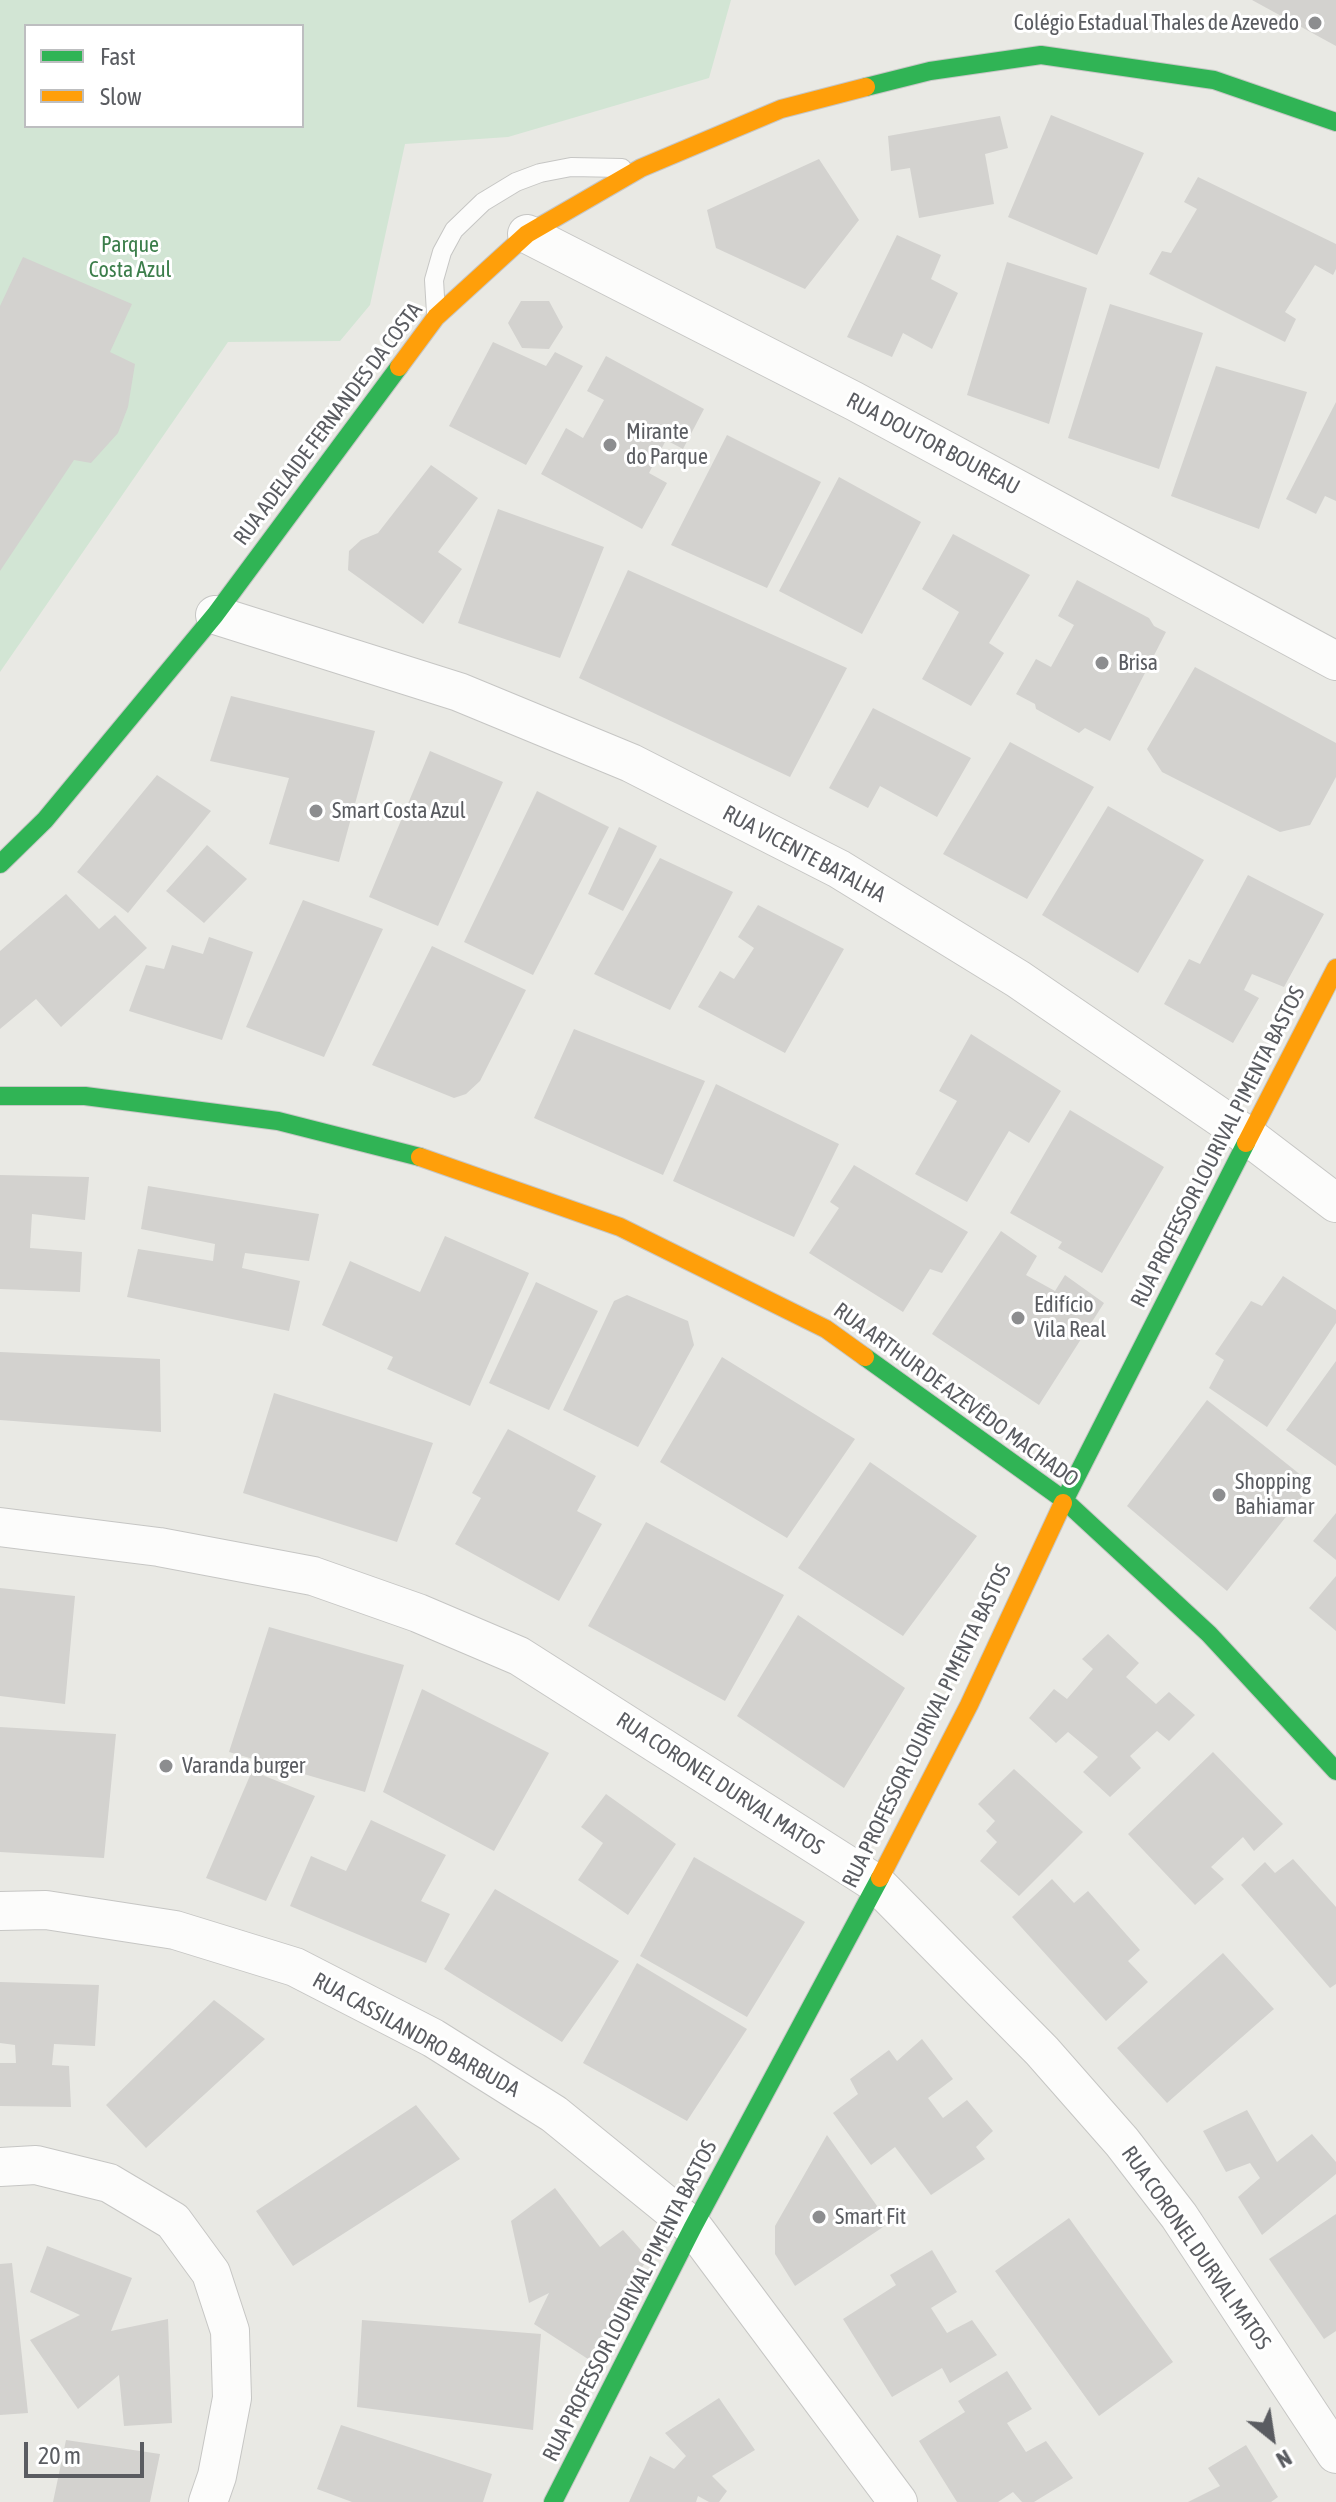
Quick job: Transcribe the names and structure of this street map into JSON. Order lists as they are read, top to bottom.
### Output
{
  "streets": {
    "street": [
      "RUA ADELAIDE FERNANDES DA COSTA",
      "RUA DOUTOR BOUREAU",
      "RUA VICENTE BATALHA",
      "RUA PROFESSOR LOURIVAL PIMENTA BASTOS",
      "RUA ARTHUR DE AZEVÊDO MACHADO",
      "RUA CORONEL DURVAL MATOS",
      "RUA CASSILANDRO BARBUDA"
    ]
  },
  "crossings": [
    ["RUA ADELAIDE FERNANDES DA COSTA", "RUA DOUTOR BOUREAU"],
    ["RUA ADELAIDE FERNANDES DA COSTA", "RUA VICENTE BATALHA"],
    ["RUA VICENTE BATALHA", "RUA PROFESSOR LOURIVAL PIMENTA BASTOS"],
    ["RUA PROFESSOR LOURIVAL PIMENTA BASTOS", "RUA ARTHUR DE AZEVÊDO MACHADO"],
    ["RUA PROFESSOR LOURIVAL PIMENTA BASTOS", "RUA CORONEL DURVAL MATOS"],
    ["RUA PROFESSOR LOURIVAL PIMENTA BASTOS", "RUA CASSILANDRO BARBUDA"]
  ],
  "parks": ["Parque Costa Azul"],
  "places": [
    "Colégio Estadual Thales de Azevedo",
    "Mirante do Parque",
    "Brisa",
    "Smart Costa Azul",
    "Edifício Vila Real",
    "Shopping Bahiamar",
    "Varanda burger",
    "Smart Fit"
  ],
  "legend": ["Fast", "Slow"],
  "scale_bar": "20 m",
  "north": "bottom right"
}
